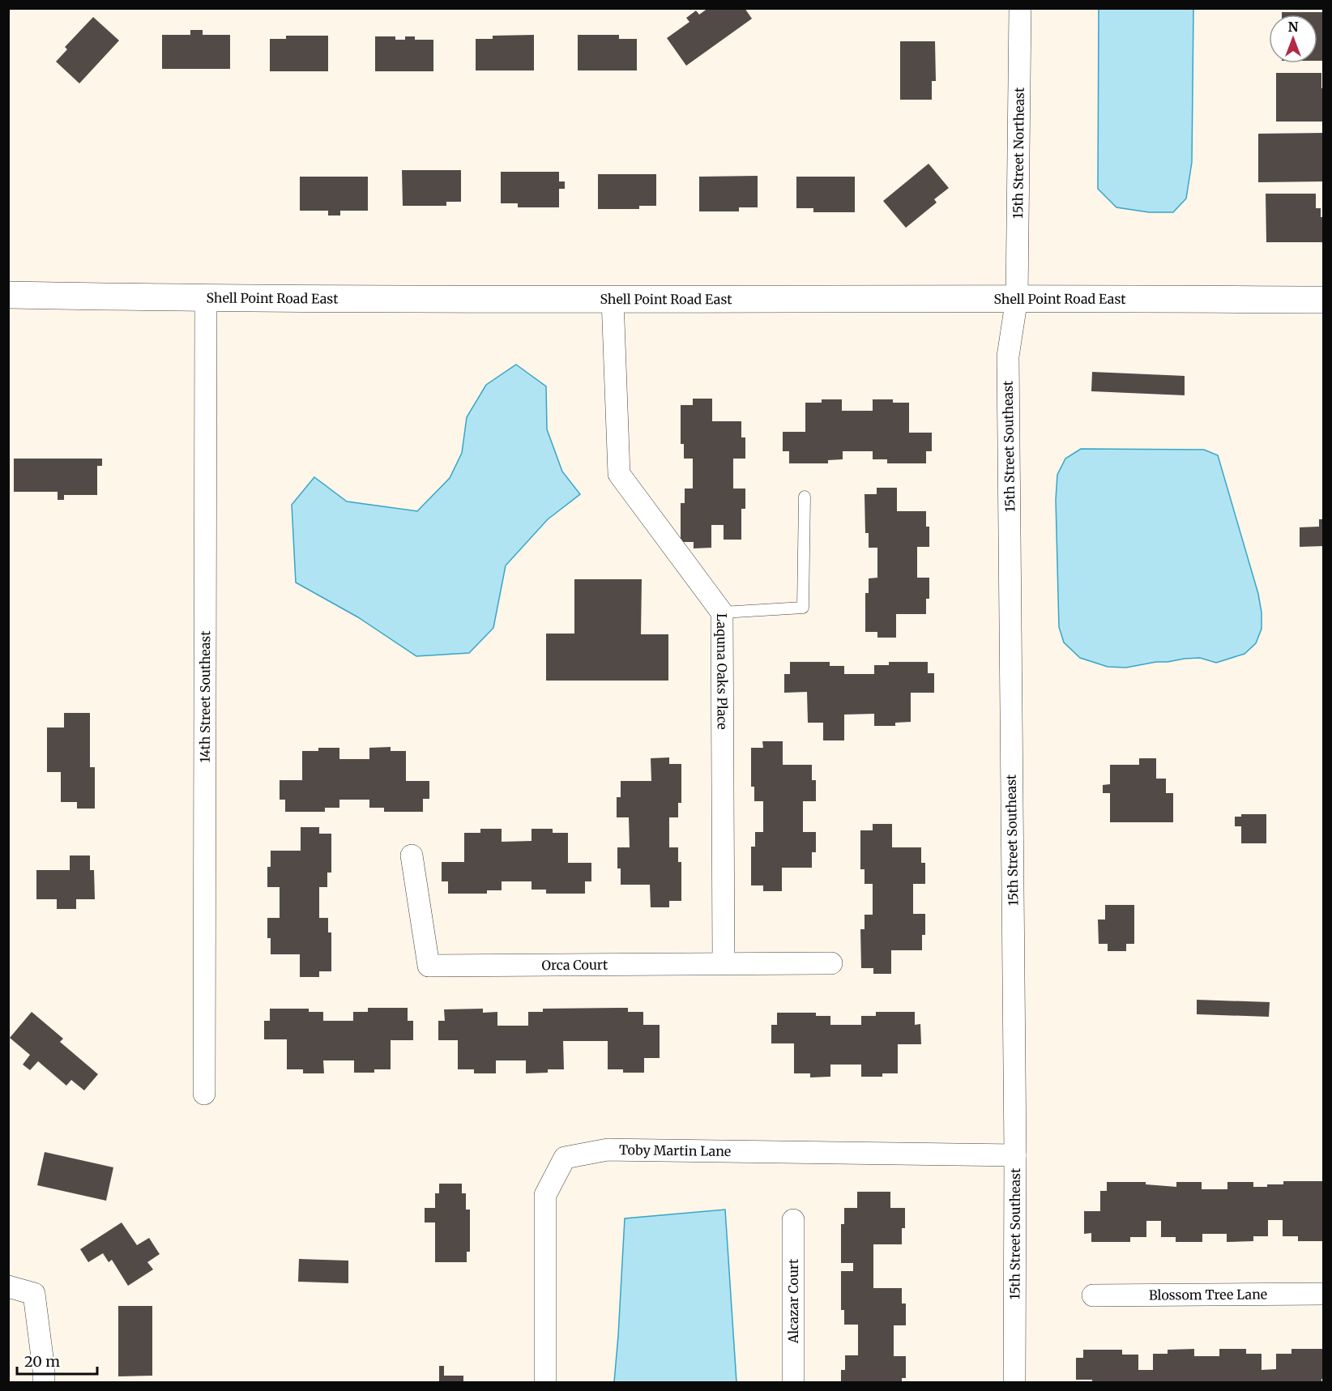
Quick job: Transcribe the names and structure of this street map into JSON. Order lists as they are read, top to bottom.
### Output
{
  "streets": {
    "street": [
      "15th Street Northeast",
      "Shell Point Road East",
      "15th Street Southeast",
      "Laquna Oaks Place",
      "14th Street Southeast",
      "Orca Court",
      "Toby Martin Lane",
      "Blossom Tree Lane",
      "Alcazar Court"
    ]
  },
  "crossings": [
    ["15th Street Northeast", "Shell Point Road East"],
    ["15th Street Northeast", "15th Street Southeast"],
    ["Shell Point Road East", "15th Street Southeast"],
    ["Shell Point Road East", "Laquna Oaks Place"],
    ["Shell Point Road East", "14th Street Southeast"],
    ["15th Street Southeast", "Toby Martin Lane"],
    ["Laquna Oaks Place", "Orca Court"]
  ],
  "scale_bar": "20 m",
  "north": "top"
}
